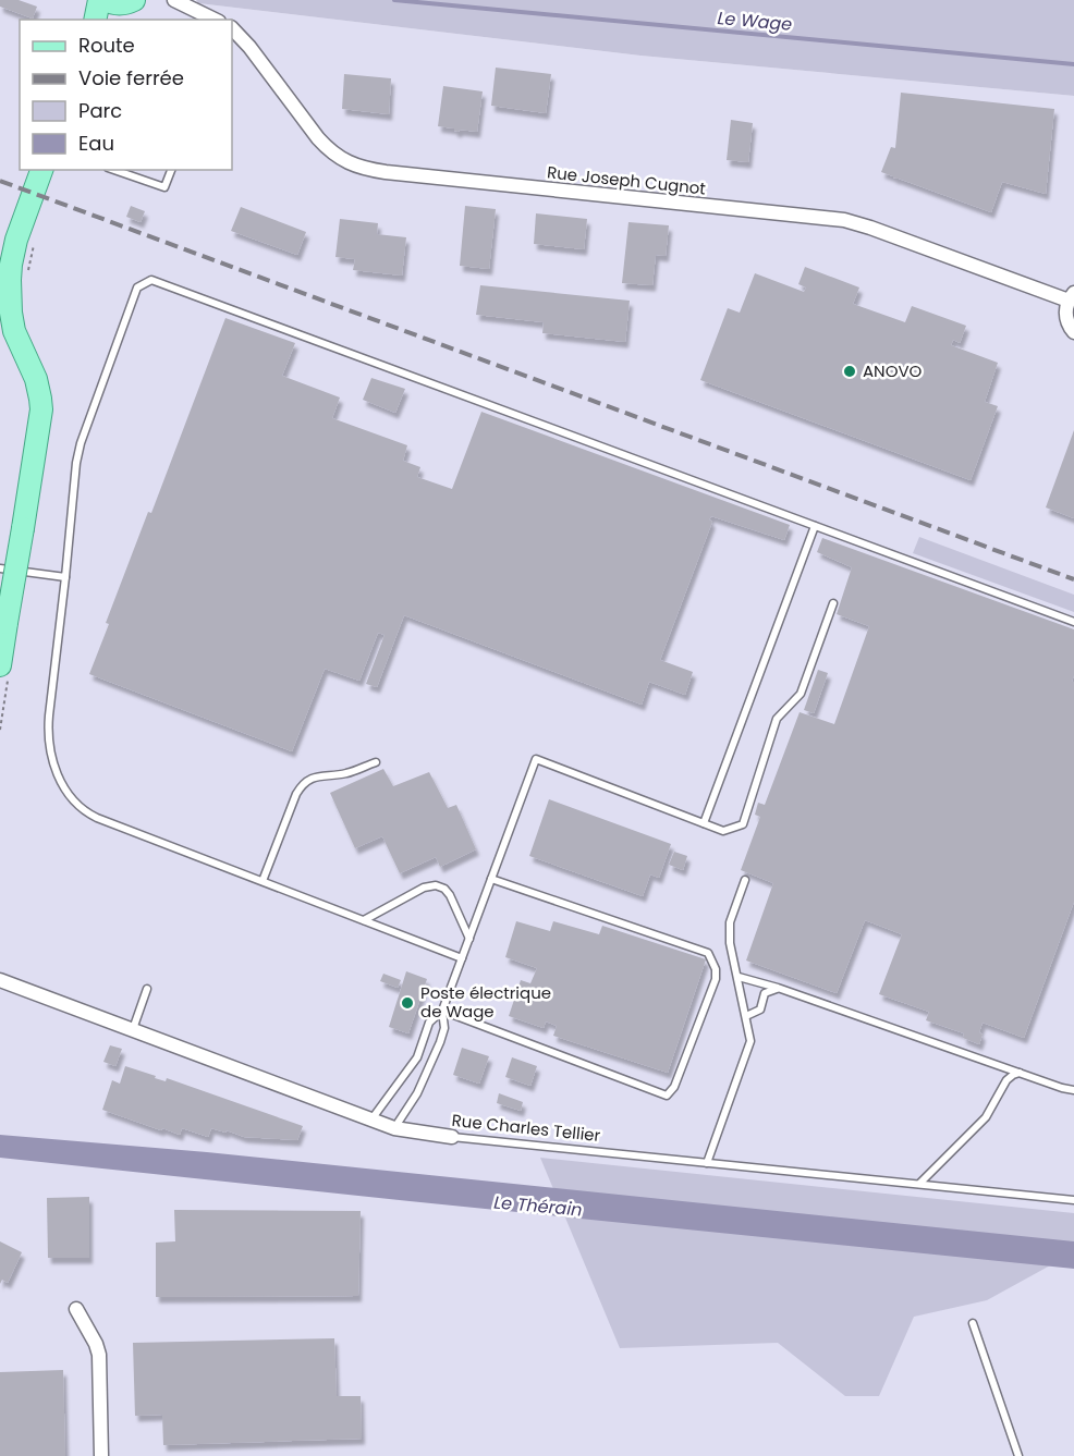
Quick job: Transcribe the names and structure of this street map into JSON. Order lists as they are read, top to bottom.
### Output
{
  "streets": {
    "street": ["Rue Joseph Cugnot", "Rue Charles Tellier"]
  },
  "water": ["Le Wage", "Le Thérain"],
  "places": ["ANOVO", "Poste électrique de Wage"],
  "legend": [
    "Route",
    "Voie ferrée",
    "Parc",
    "Eau"
  ]
}
